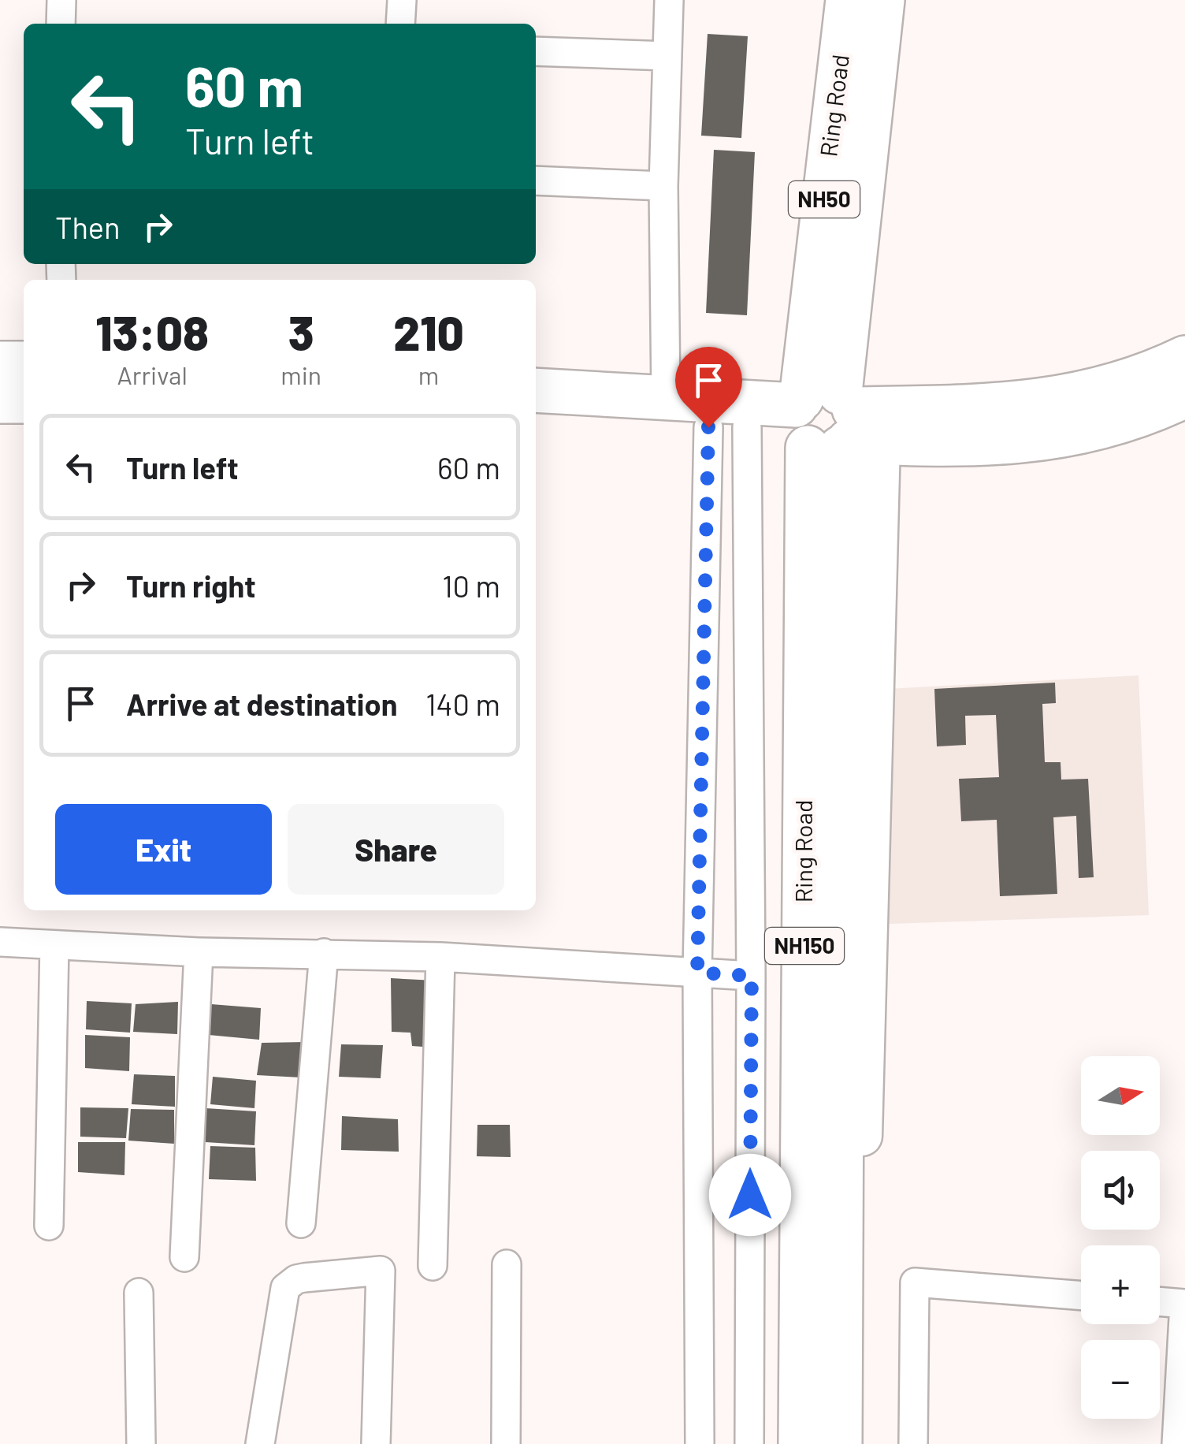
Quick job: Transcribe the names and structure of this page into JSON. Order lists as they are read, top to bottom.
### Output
{
  "streets": {
    "main road": ["Ring Road", "NH50", "NH150"]
  },
  "north": "right",
  "page": {
    "turn": ["60 m", "Turn left"],
    "then": "Then",
    "eta": [
      "13:08",
      "Arrival",
      "3",
      "min",
      "210",
      "m"
    ],
    "list": [
      {
        "name": "Turn left",
        "value": "60 m"
      },
      {
        "name": "Turn right",
        "value": "10 m"
      },
      {
        "name": "Arrive at destination",
        "value": "140 m"
      }
    ],
    "buttons": ["Exit", "Share"],
    "map_buttons": ["+", "−"]
  }
}
